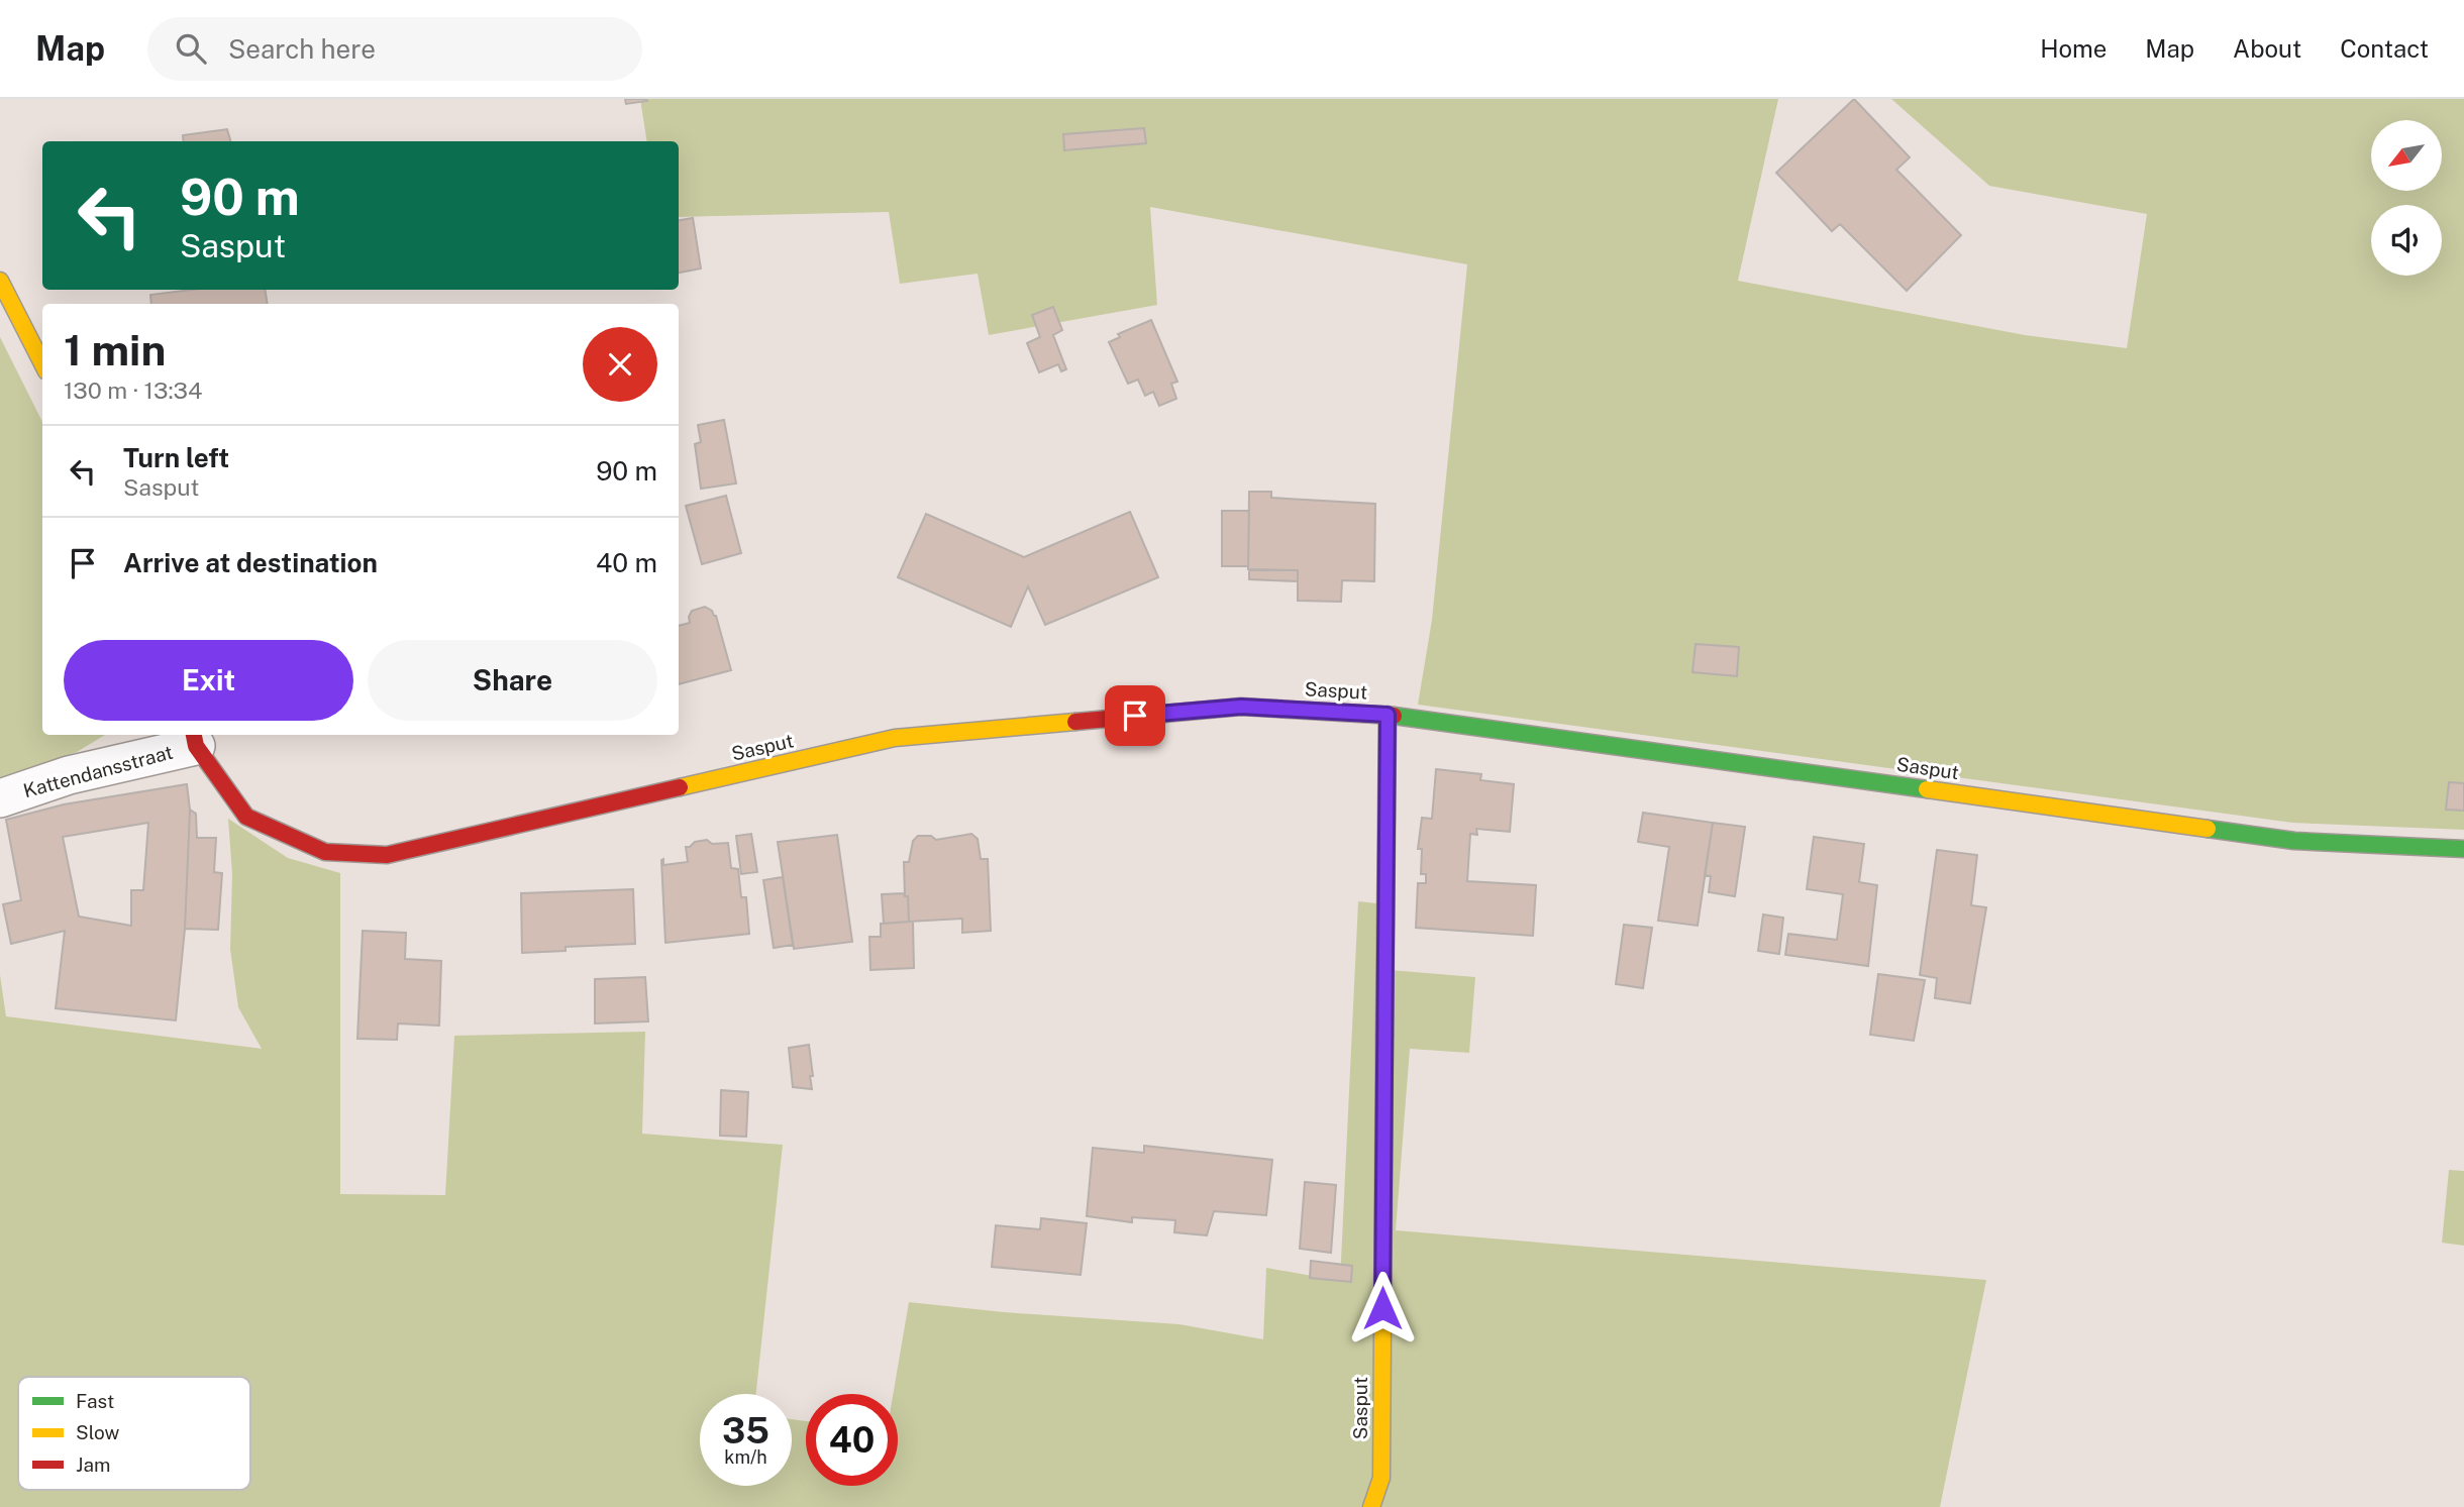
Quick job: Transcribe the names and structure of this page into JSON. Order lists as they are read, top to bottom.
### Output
{
  "streets": {
    "street": ["Sasput", "Kattendansstraat"]
  },
  "crossings": [
    ["Sasput", "Kattendansstraat"]
  ],
  "legend": ["Fast", "Slow", "Jam"],
  "north": "bottom left",
  "page": {
    "header": "Map",
    "search": "Search here",
    "nav": [
      "Home",
      "Map",
      "About",
      "Contact"
    ],
    "turn": ["90 m", "Sasput"],
    "heading": ["1 min", "130 m · 13:34"],
    "list": [
      {
        "name": "Turn left",
        "note": "Sasput",
        "value": "90 m"
      },
      {
        "name": "Arrive at destination",
        "value": "40 m"
      }
    ],
    "buttons": ["Exit", "Share"],
    "speed": "35 km/h",
    "limit": "40"
  }
}
